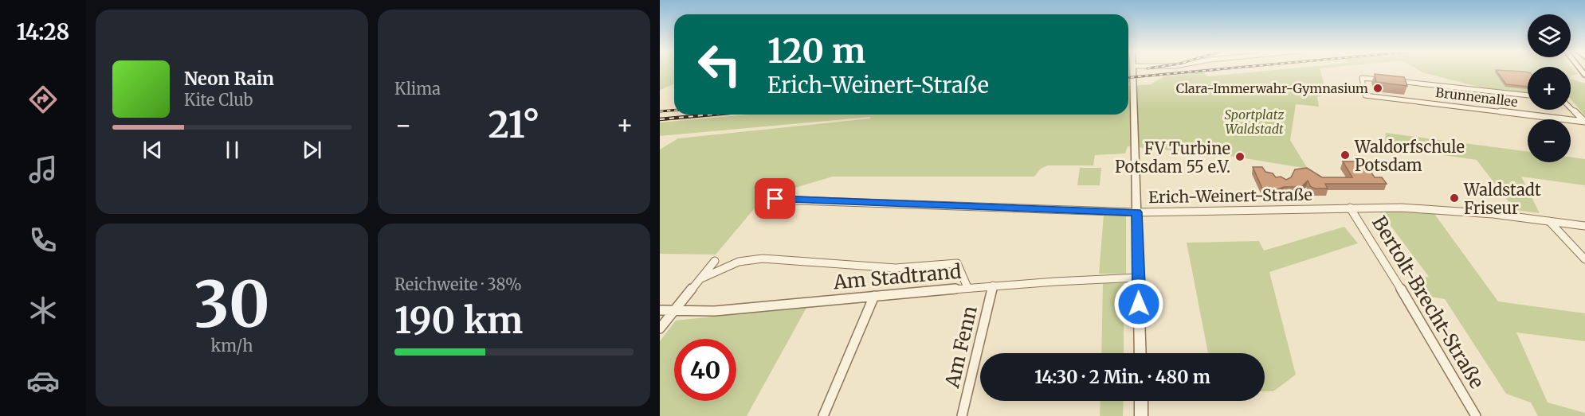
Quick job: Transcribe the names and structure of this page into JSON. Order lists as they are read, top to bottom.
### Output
{
  "streets": {
    "street": [
      "Brunnenallee",
      "Erich-Weinert-Straße",
      "Am Stadtrand",
      "Bertolt-Brecht-Straße",
      "Am Fenn"
    ]
  },
  "crossings": [
    ["Erich-Weinert-Straße", "Bertolt-Brecht-Straße"],
    ["Am Stadtrand", "Am Fenn"]
  ],
  "parks": ["Sportplatz Waldstadt"],
  "places": [
    "Clara-Immerwahr-Gymnasium",
    "Waldorfschule Potsdam",
    "FV Turbine Potsdam 55 e.V.",
    "Waldstadt Friseur"
  ],
  "page": {
    "tabs": "14:28",
    "tile": [
      "Klima",
      ["30", "km/h"],
      ["Reichweite · 38%", "190 km"]
    ],
    "map_buttons": ["+", "−"],
    "turn": ["120 m", "Erich-Weinert-Straße"],
    "song": ["Neon Rain", "Kite Club"],
    "heat": ["−", "21°", "+"],
    "limit": "40",
    "trip": "14:30 · 2 Min. · 480 m"
  }
}
